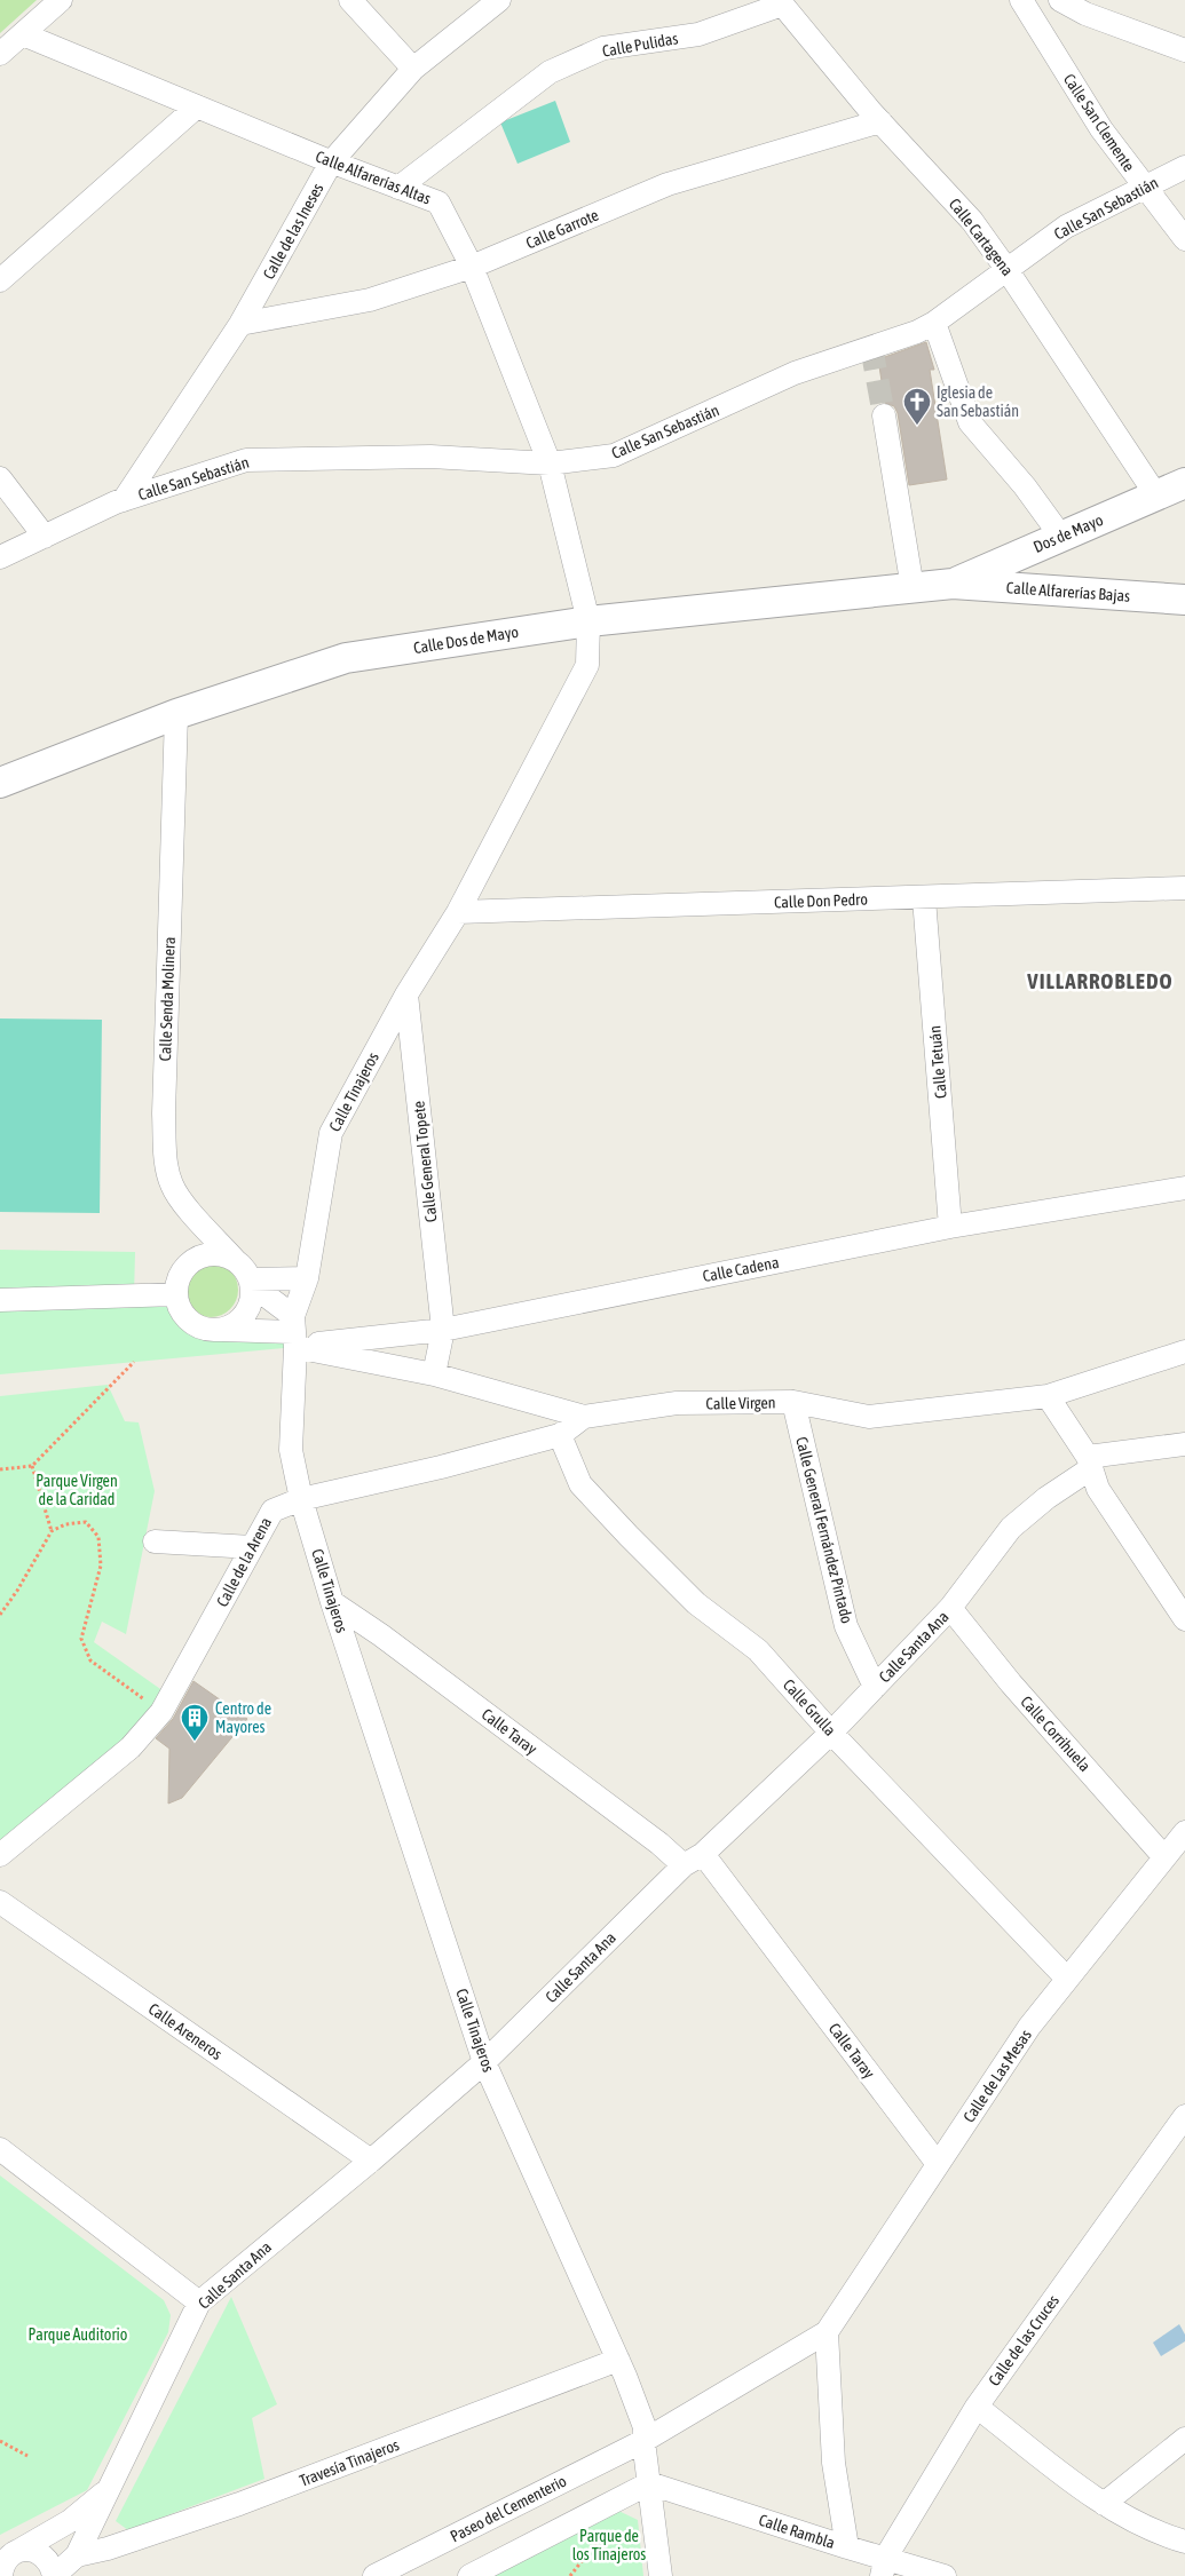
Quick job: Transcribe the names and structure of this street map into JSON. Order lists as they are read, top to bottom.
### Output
{
  "streets": {
    "street": [
      "Calle Pulidas",
      "Calle San Clemente",
      "Calle Alfarerías Altas",
      "Calle San Sebastián",
      "Calle Garrote",
      "Calle de las Ineses",
      "Calle Cartagena",
      "Dos de Mayo",
      "Calle Alfarerías Bajas",
      "Calle Dos de Mayo",
      "Calle Don Pedro",
      "Calle Senda Molinera",
      "Calle Tetuán",
      "Calle Tinajeros",
      "Calle General Topete",
      "Calle Cadena",
      "Calle Virgen",
      "Calle General Fernández Pintado",
      "Calle de la Arena",
      "Calle Santa Ana",
      "Calle Grulla",
      "Calle Taray",
      "Calle Corrihuela",
      "Calle Areneros",
      "Calle de Las Mesas",
      "Calle de las Cruces",
      "Travesía Tinajeros",
      "Paseo del Cementerio",
      "Calle Rambla"
    ]
  },
  "crossings": [
    ["Calle Pulidas", "Calle Alfarerías Altas"],
    ["Calle Pulidas", "Calle Cartagena"],
    ["Calle San Clemente", "Calle San Sebastián"],
    ["Calle Alfarerías Altas", "Calle San Sebastián"],
    ["Calle Alfarerías Altas", "Calle Garrote"],
    ["Calle Alfarerías Altas", "Calle de las Ineses"],
    ["Calle Alfarerías Altas", "Calle Dos de Mayo"],
    ["Calle Alfarerías Altas", "Calle Tinajeros"],
    ["Calle San Sebastián", "Calle de las Ineses"],
    ["Calle San Sebastián", "Calle Cartagena"],
    ["Calle Garrote", "Calle de las Ineses"],
    ["Calle Garrote", "Calle Cartagena"],
    ["Calle Cartagena", "Dos de Mayo"],
    ["Dos de Mayo", "Calle Alfarerías Bajas"],
    ["Dos de Mayo", "Calle Dos de Mayo"],
    ["Calle Alfarerías Bajas", "Calle Dos de Mayo"],
    ["Calle Dos de Mayo", "Calle Senda Molinera"],
    ["Calle Dos de Mayo", "Calle Tinajeros"],
    ["Calle Don Pedro", "Calle Tetuán"],
    ["Calle Don Pedro", "Calle Tinajeros"],
    ["Calle Tetuán", "Calle Cadena"],
    ["Calle Tinajeros", "Calle General Topete"],
    ["Calle Tinajeros", "Calle Cadena"],
    ["Calle Tinajeros", "Calle Virgen"],
    ["Calle Tinajeros", "Calle de la Arena"],
    ["Calle Tinajeros", "Calle Santa Ana"],
    ["Calle Tinajeros", "Calle Taray"],
    ["Calle Tinajeros", "Calle de Las Mesas"],
    ["Calle Tinajeros", "Travesía Tinajeros"],
    ["Calle Tinajeros", "Paseo del Cementerio"],
    ["Calle Tinajeros", "Calle Rambla"],
    ["Calle General Topete", "Calle Cadena"],
    ["Calle General Topete", "Calle Virgen"],
    ["Calle Cadena", "Calle Virgen"],
    ["Calle Virgen", "Calle General Fernández Pintado"],
    ["Calle Virgen", "Calle de la Arena"],
    ["Calle General Fernández Pintado", "Calle Santa Ana"],
    ["Calle de la Arena", "Calle Grulla"],
    ["Calle Santa Ana", "Calle Grulla"],
    ["Calle Santa Ana", "Calle Taray"],
    ["Calle Santa Ana", "Calle Corrihuela"],
    ["Calle Santa Ana", "Calle Areneros"],
    ["Calle Santa Ana", "Travesía Tinajeros"],
    ["Calle Grulla", "Calle de Las Mesas"],
    ["Calle Taray", "Calle de Las Mesas"],
    ["Calle Corrihuela", "Calle de Las Mesas"],
    ["Calle de Las Mesas", "Paseo del Cementerio"],
    ["Calle de las Cruces", "Calle Rambla"]
  ],
  "districts": ["VILLARROBLEDO"],
  "parks": ["Parque Virgen de la Caridad", "Parque Auditorio", "Parque de los Tinajeros"],
  "places": {
    "church": ["Iglesia de San Sebastián"],
    "building": ["Centro de Mayores"]
  }
}
